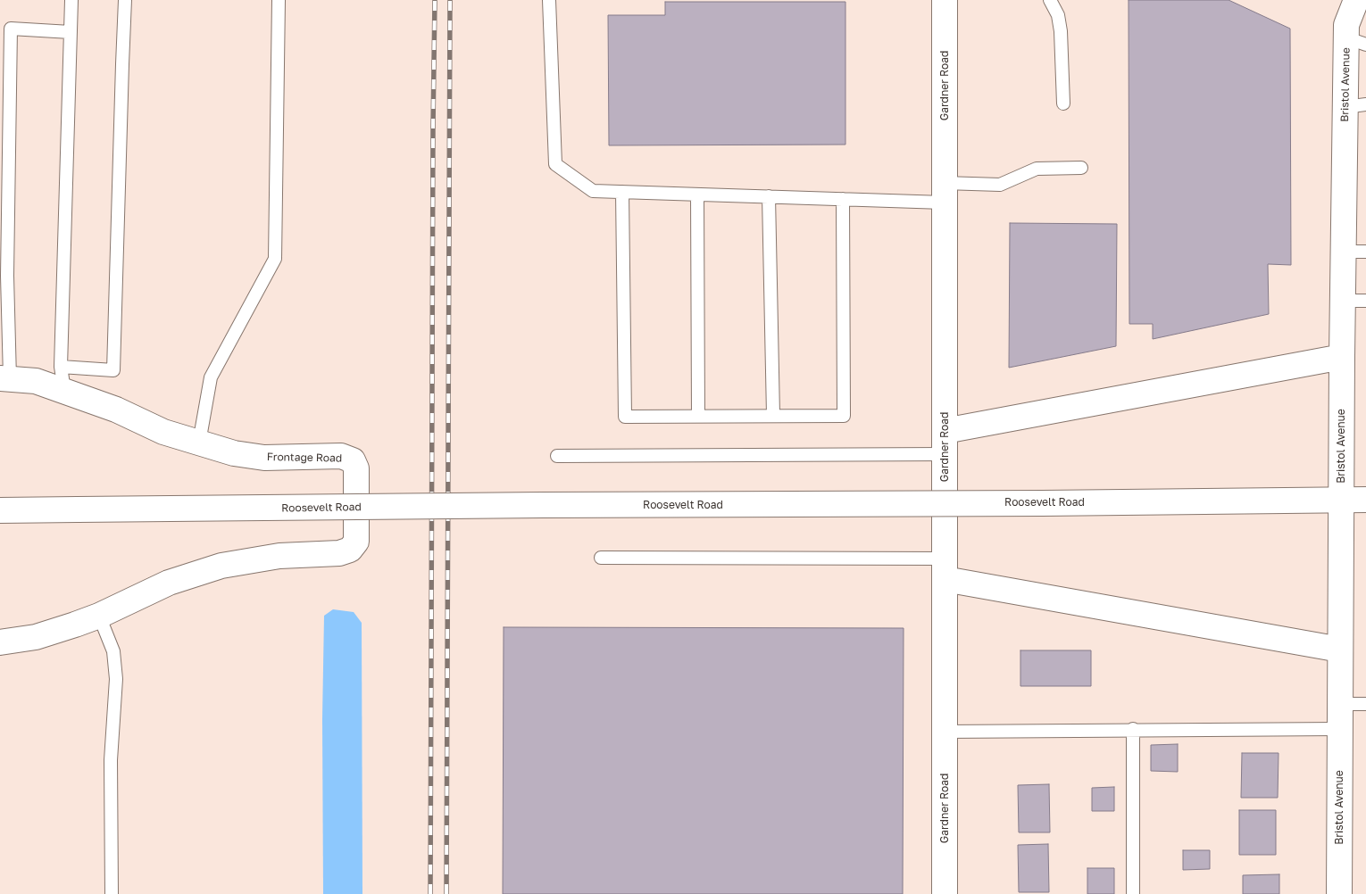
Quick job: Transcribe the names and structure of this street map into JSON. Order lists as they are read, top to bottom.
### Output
{
  "streets": {
    "street": [
      "Bristol Avenue",
      "Gardner Road",
      "Frontage Road",
      "Roosevelt Road"
    ]
  },
  "crossings": [
    ["Bristol Avenue", "Roosevelt Road"]
  ]
}
